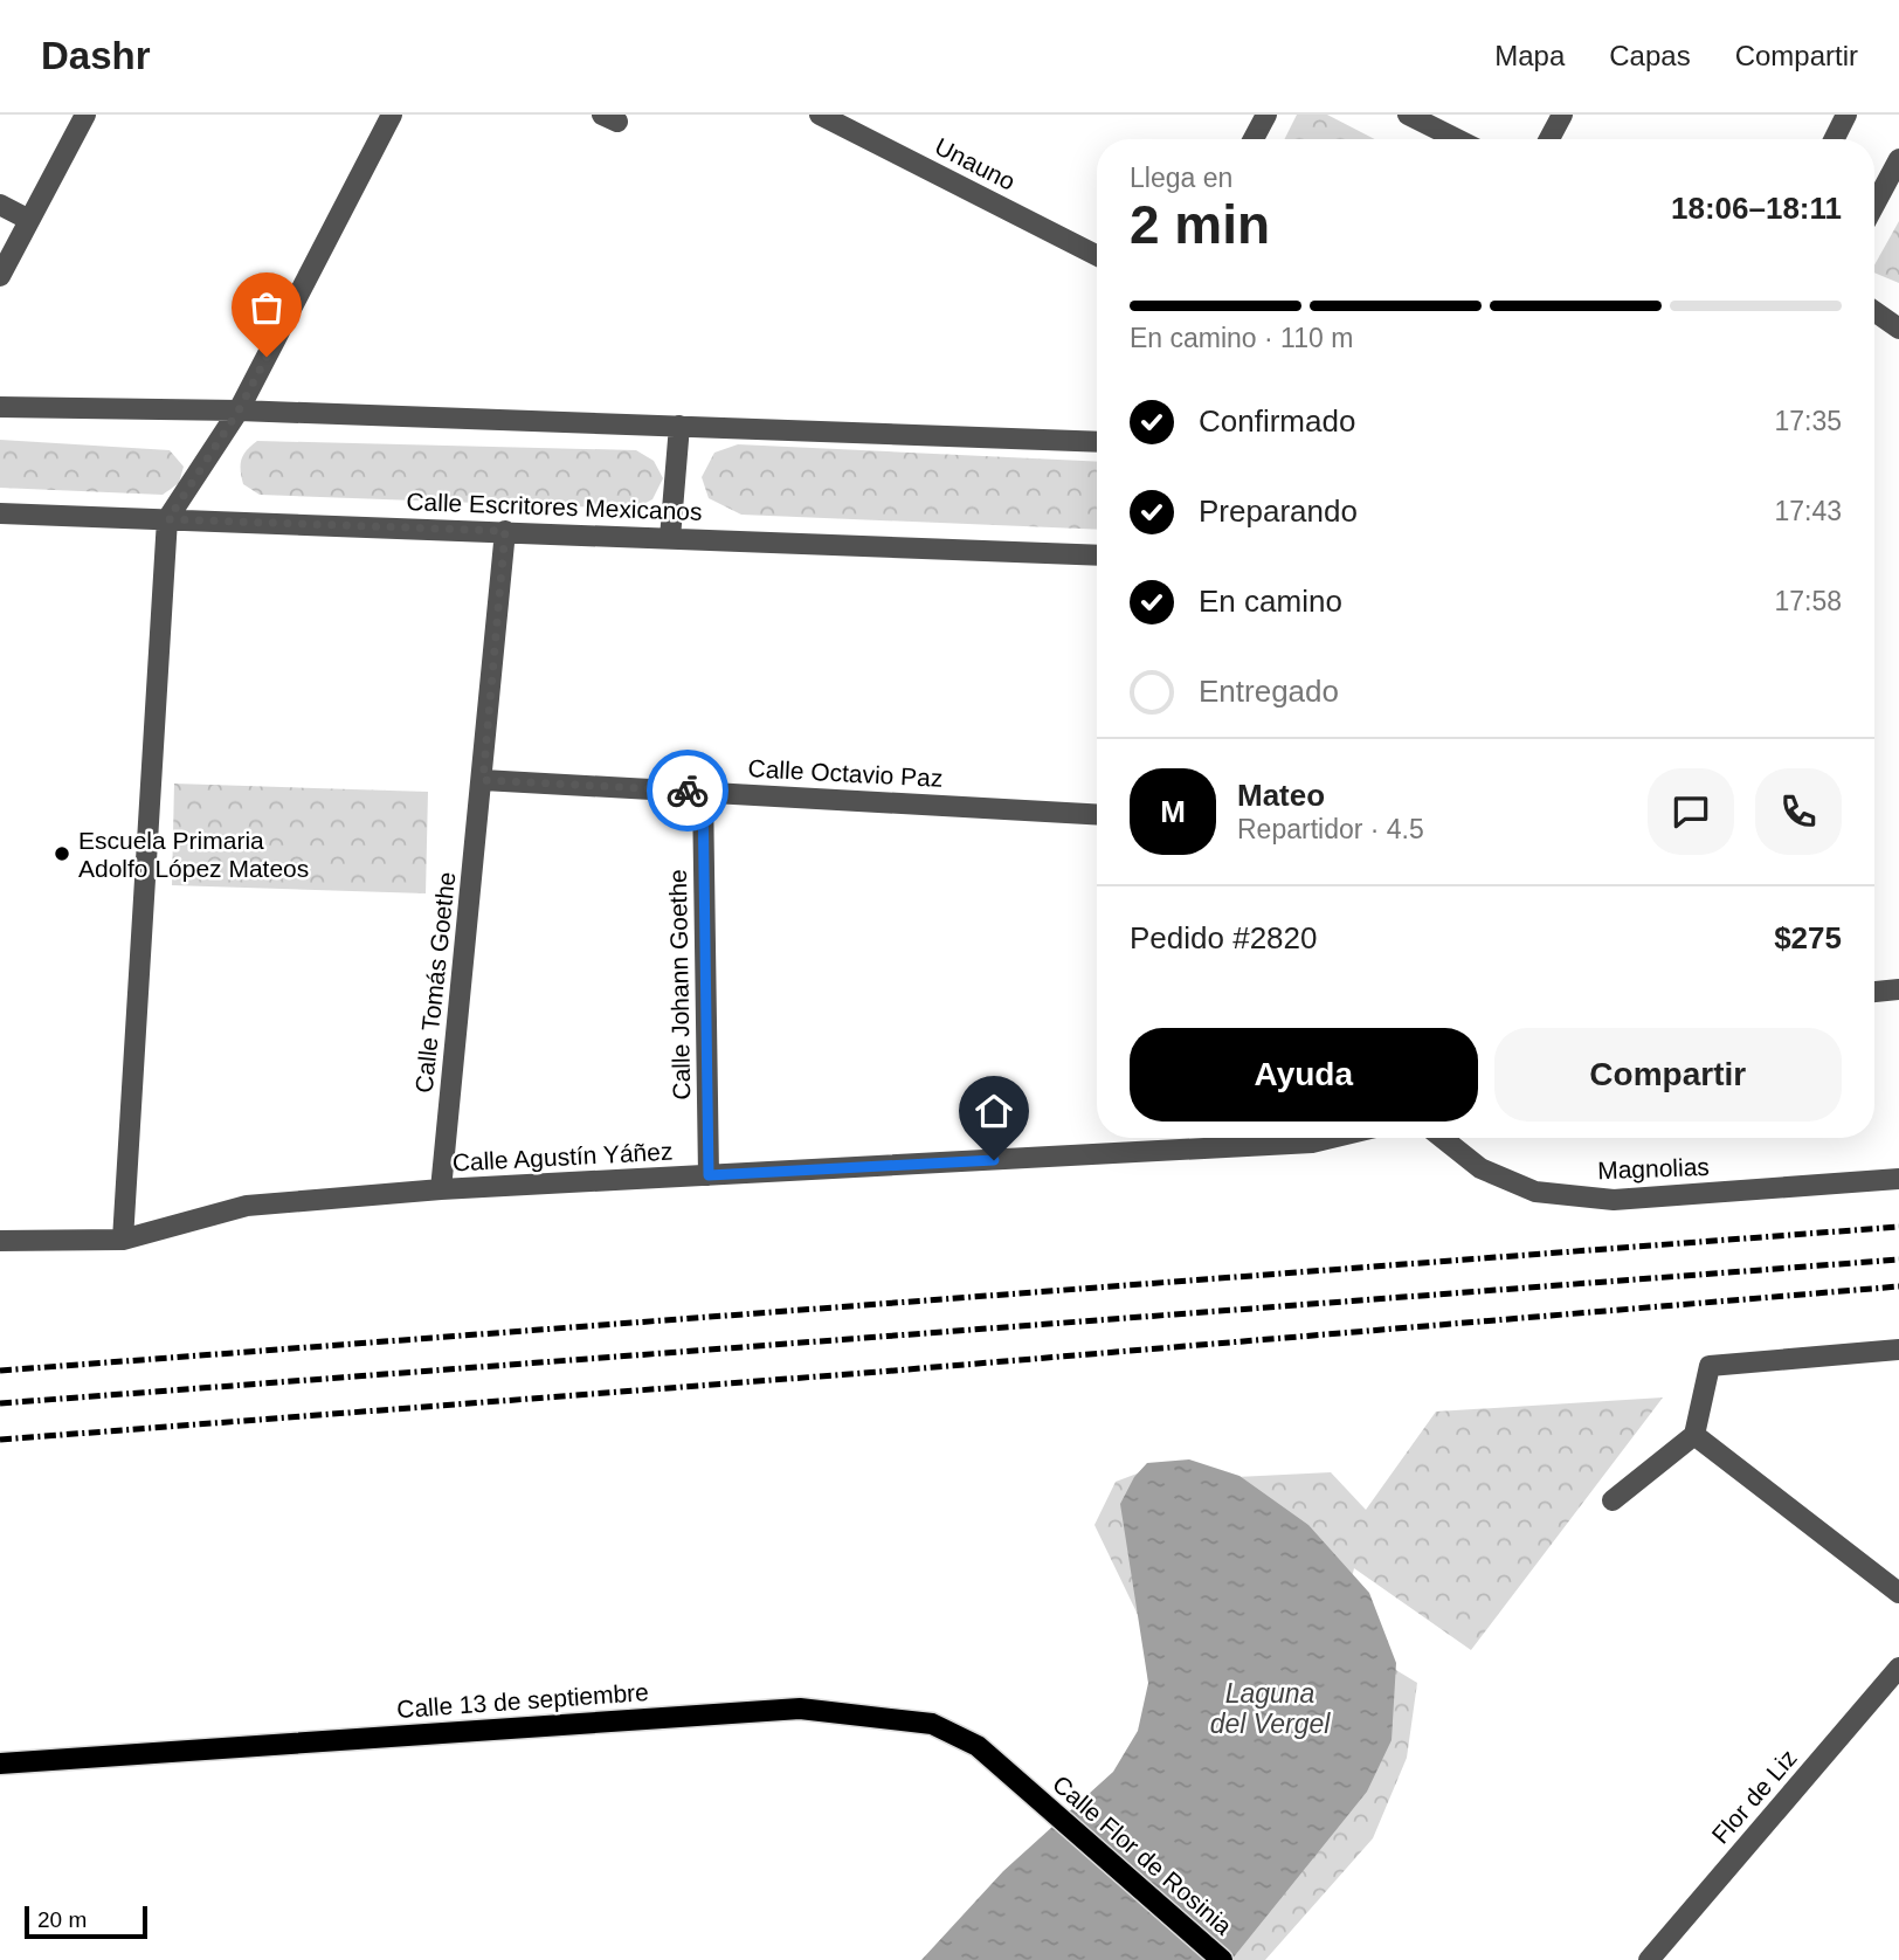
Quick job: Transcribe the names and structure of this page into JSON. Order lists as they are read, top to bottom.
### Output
{
  "streets": {
    "main road": ["Calle 13 de septiembre", "Calle Flor de Rosinia"],
    "street": [
      "Unauno",
      "Calle Escritores Mexicanos",
      "Calle Octavio Paz",
      "Calle Tomás Goethe",
      "Calle Johann Goethe",
      "Calle Agustín Yáñez",
      "Magnolias",
      "Flor de Liz"
    ]
  },
  "crossings": [
    ["Calle Octavio Paz", "Calle Tomás Goethe"],
    ["Calle Octavio Paz", "Calle Johann Goethe"],
    ["Calle Tomás Goethe", "Calle Agustín Yáñez"],
    ["Calle Johann Goethe", "Calle Agustín Yáñez"],
    ["Calle 13 de septiembre", "Calle Flor de Rosinia"]
  ],
  "water": ["Laguna del Vergel"],
  "places": ["Escuela Primaria Adolfo López Mateos"],
  "scale_bar": "20 m",
  "page": {
    "header": "Dashr",
    "nav": ["Mapa", "Capas", "Compartir"],
    "heading": ["2 min", "Llega en", "18:06–18:11"],
    "panel": [
      "Mateo",
      "Repartidor · 4.5",
      "Pedido #2820",
      "$275"
    ],
    "bar": "En camino · 110 m",
    "list": [
      ["Confirmado", "17:35"],
      ["Preparando", "17:43"],
      ["En camino", "17:58"],
      "Entregado"
    ],
    "round": "M",
    "buttons": ["Ayuda", "Compartir"],
    "scale": "20 m"
  }
}
